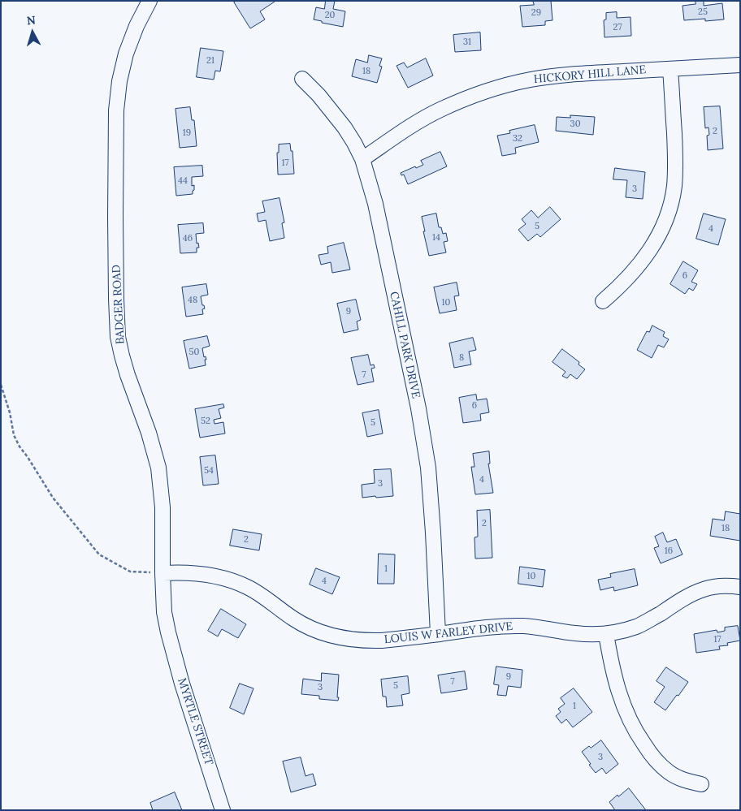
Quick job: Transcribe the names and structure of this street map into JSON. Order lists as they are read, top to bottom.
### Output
{
  "streets": {
    "street": [
      "HICKORY HILL LANE",
      "BADGER ROAD",
      "CAHILL PARK DRIVE",
      "LOUIS W FARLEY DRIVE",
      "MYRTLE STREET"
    ]
  },
  "crossings": [
    ["HICKORY HILL LANE", "CAHILL PARK DRIVE"],
    ["BADGER ROAD", "LOUIS W FARLEY DRIVE"],
    ["BADGER ROAD", "MYRTLE STREET"],
    ["CAHILL PARK DRIVE", "LOUIS W FARLEY DRIVE"]
  ],
  "house_numbers": [
    "25",
    "29",
    "20",
    "27",
    "31",
    "21",
    "18",
    "30",
    "2",
    "19",
    "32",
    "17",
    "44",
    "3",
    "5",
    "4",
    "14",
    "46",
    "6",
    "48",
    "10",
    "9",
    "50",
    "8",
    "7",
    "6",
    "52",
    "5",
    "54",
    "4",
    "3",
    "2",
    "18",
    "2",
    "16",
    "1",
    "10",
    "4",
    "17",
    "9",
    "7",
    "5",
    "3",
    "1",
    "3"
  ],
  "north": "top"
}
